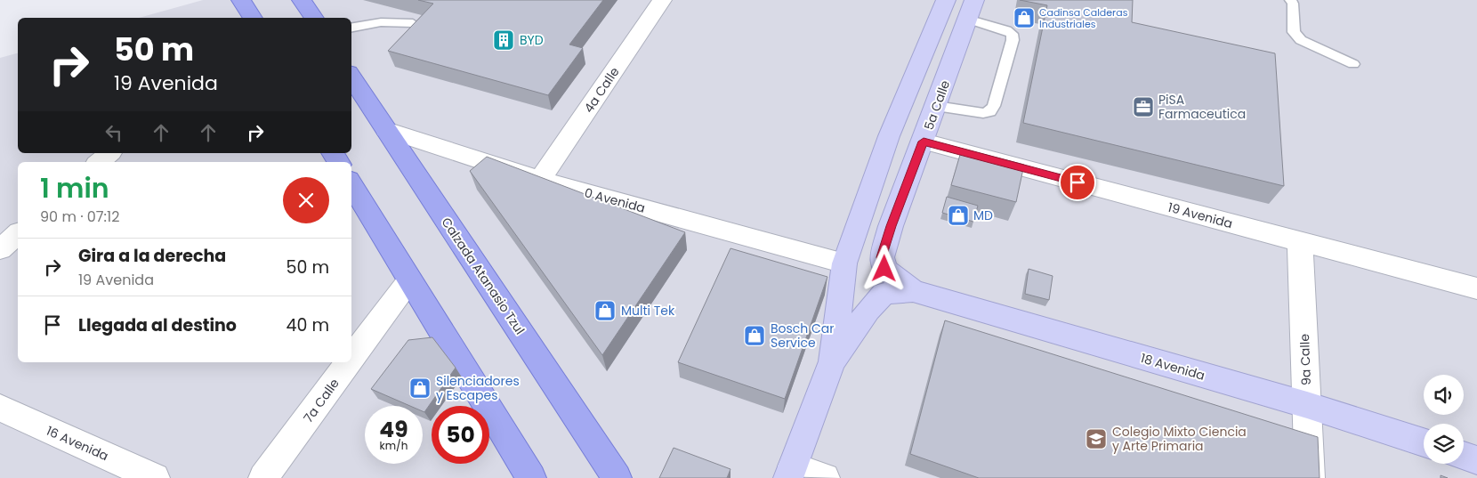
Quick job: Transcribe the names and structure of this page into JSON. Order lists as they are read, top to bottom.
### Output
{
  "streets": {
    "main road": ["5a Calle", "Calzada Atanasio Tzul", "18 Avenida"],
    "street": [
      "4a Calle",
      "0 Avenida",
      "19 Avenida",
      "9a Calle",
      "7a Calle",
      "16 Avenida"
    ]
  },
  "crossings": [
    ["4a Calle", "0 Avenida"],
    ["5a Calle", "19 Avenida"],
    ["5a Calle", "18 Avenida"],
    ["0 Avenida", "Calzada Atanasio Tzul"],
    ["19 Avenida", "9a Calle"],
    ["9a Calle", "18 Avenida"]
  ],
  "places": {
    "shop": [
      "Cadinsa Calderas Industriales",
      "MD",
      "Multi Tek",
      "Bosch Car Service",
      "Silenciadores y Escapes"
    ],
    "building": ["BYD"],
    "office": ["PiSA Farmaceutica"],
    "school or university": ["Colegio Mixto Ciencia y Arte Primaria"]
  },
  "page": {
    "turn": ["50 m", "19 Avenida"],
    "heading": ["1 min", "90 m · 07:12"],
    "list": [
      {
        "name": "Gira a la derecha",
        "note": "19 Avenida",
        "value": "50 m"
      },
      {
        "name": "Llegada al destino",
        "value": "40 m"
      }
    ],
    "speed": "49 km/h",
    "limit": "50"
  }
}
